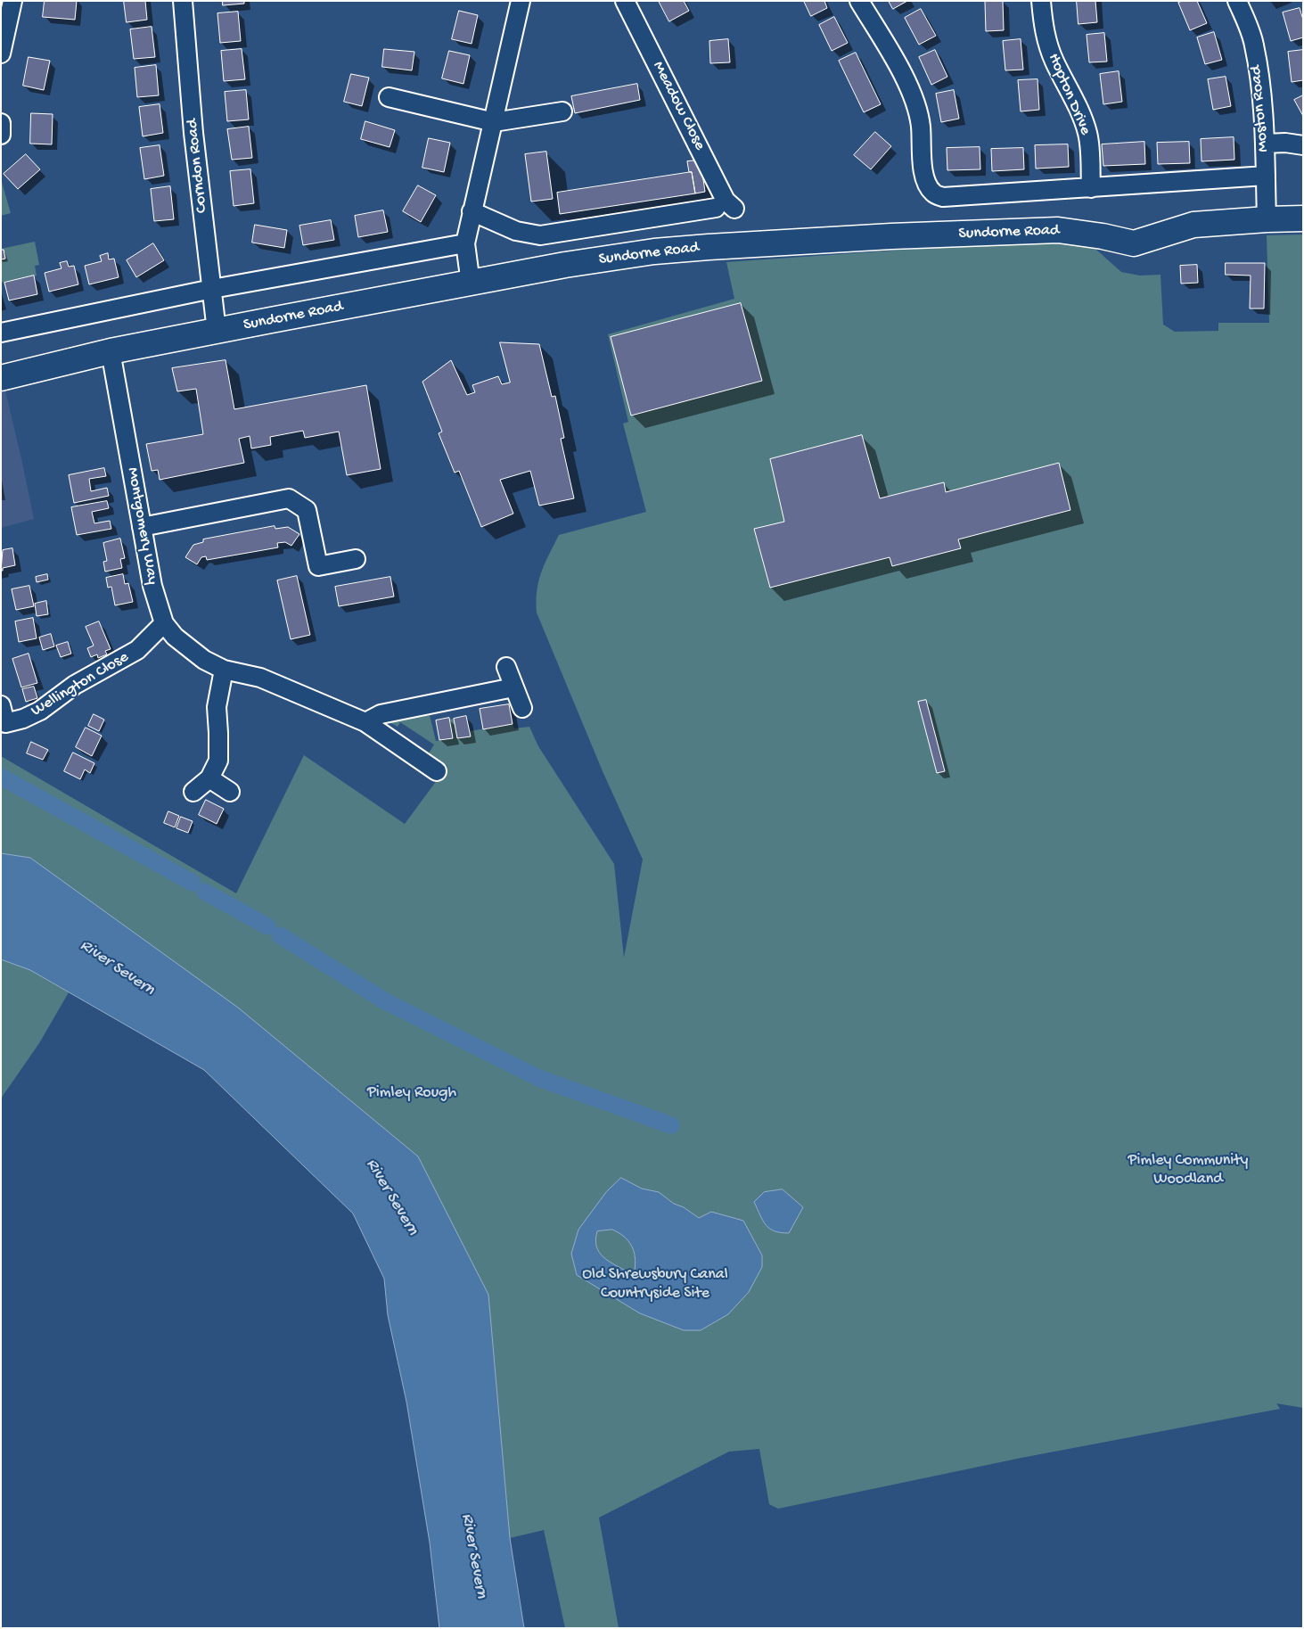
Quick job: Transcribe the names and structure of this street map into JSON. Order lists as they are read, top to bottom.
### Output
{
  "streets": {
    "main road": ["Sundorne Road"],
    "street": [
      "Hopton Drive",
      "Meadow Close",
      "Moston Road",
      "Corndon Road",
      "Montgomery Way",
      "Wellington Close"
    ]
  },
  "crossings": [
    ["Moston Road", "Sundorne Road"],
    ["Corndon Road", "Sundorne Road"],
    ["Sundorne Road", "Montgomery Way"],
    ["Montgomery Way", "Wellington Close"]
  ],
  "water": ["River Severn"],
  "parks": ["Pimley Rough", "Pimley Community Woodland", "Old Shrewsbury Canal Countryside Site"]
}
